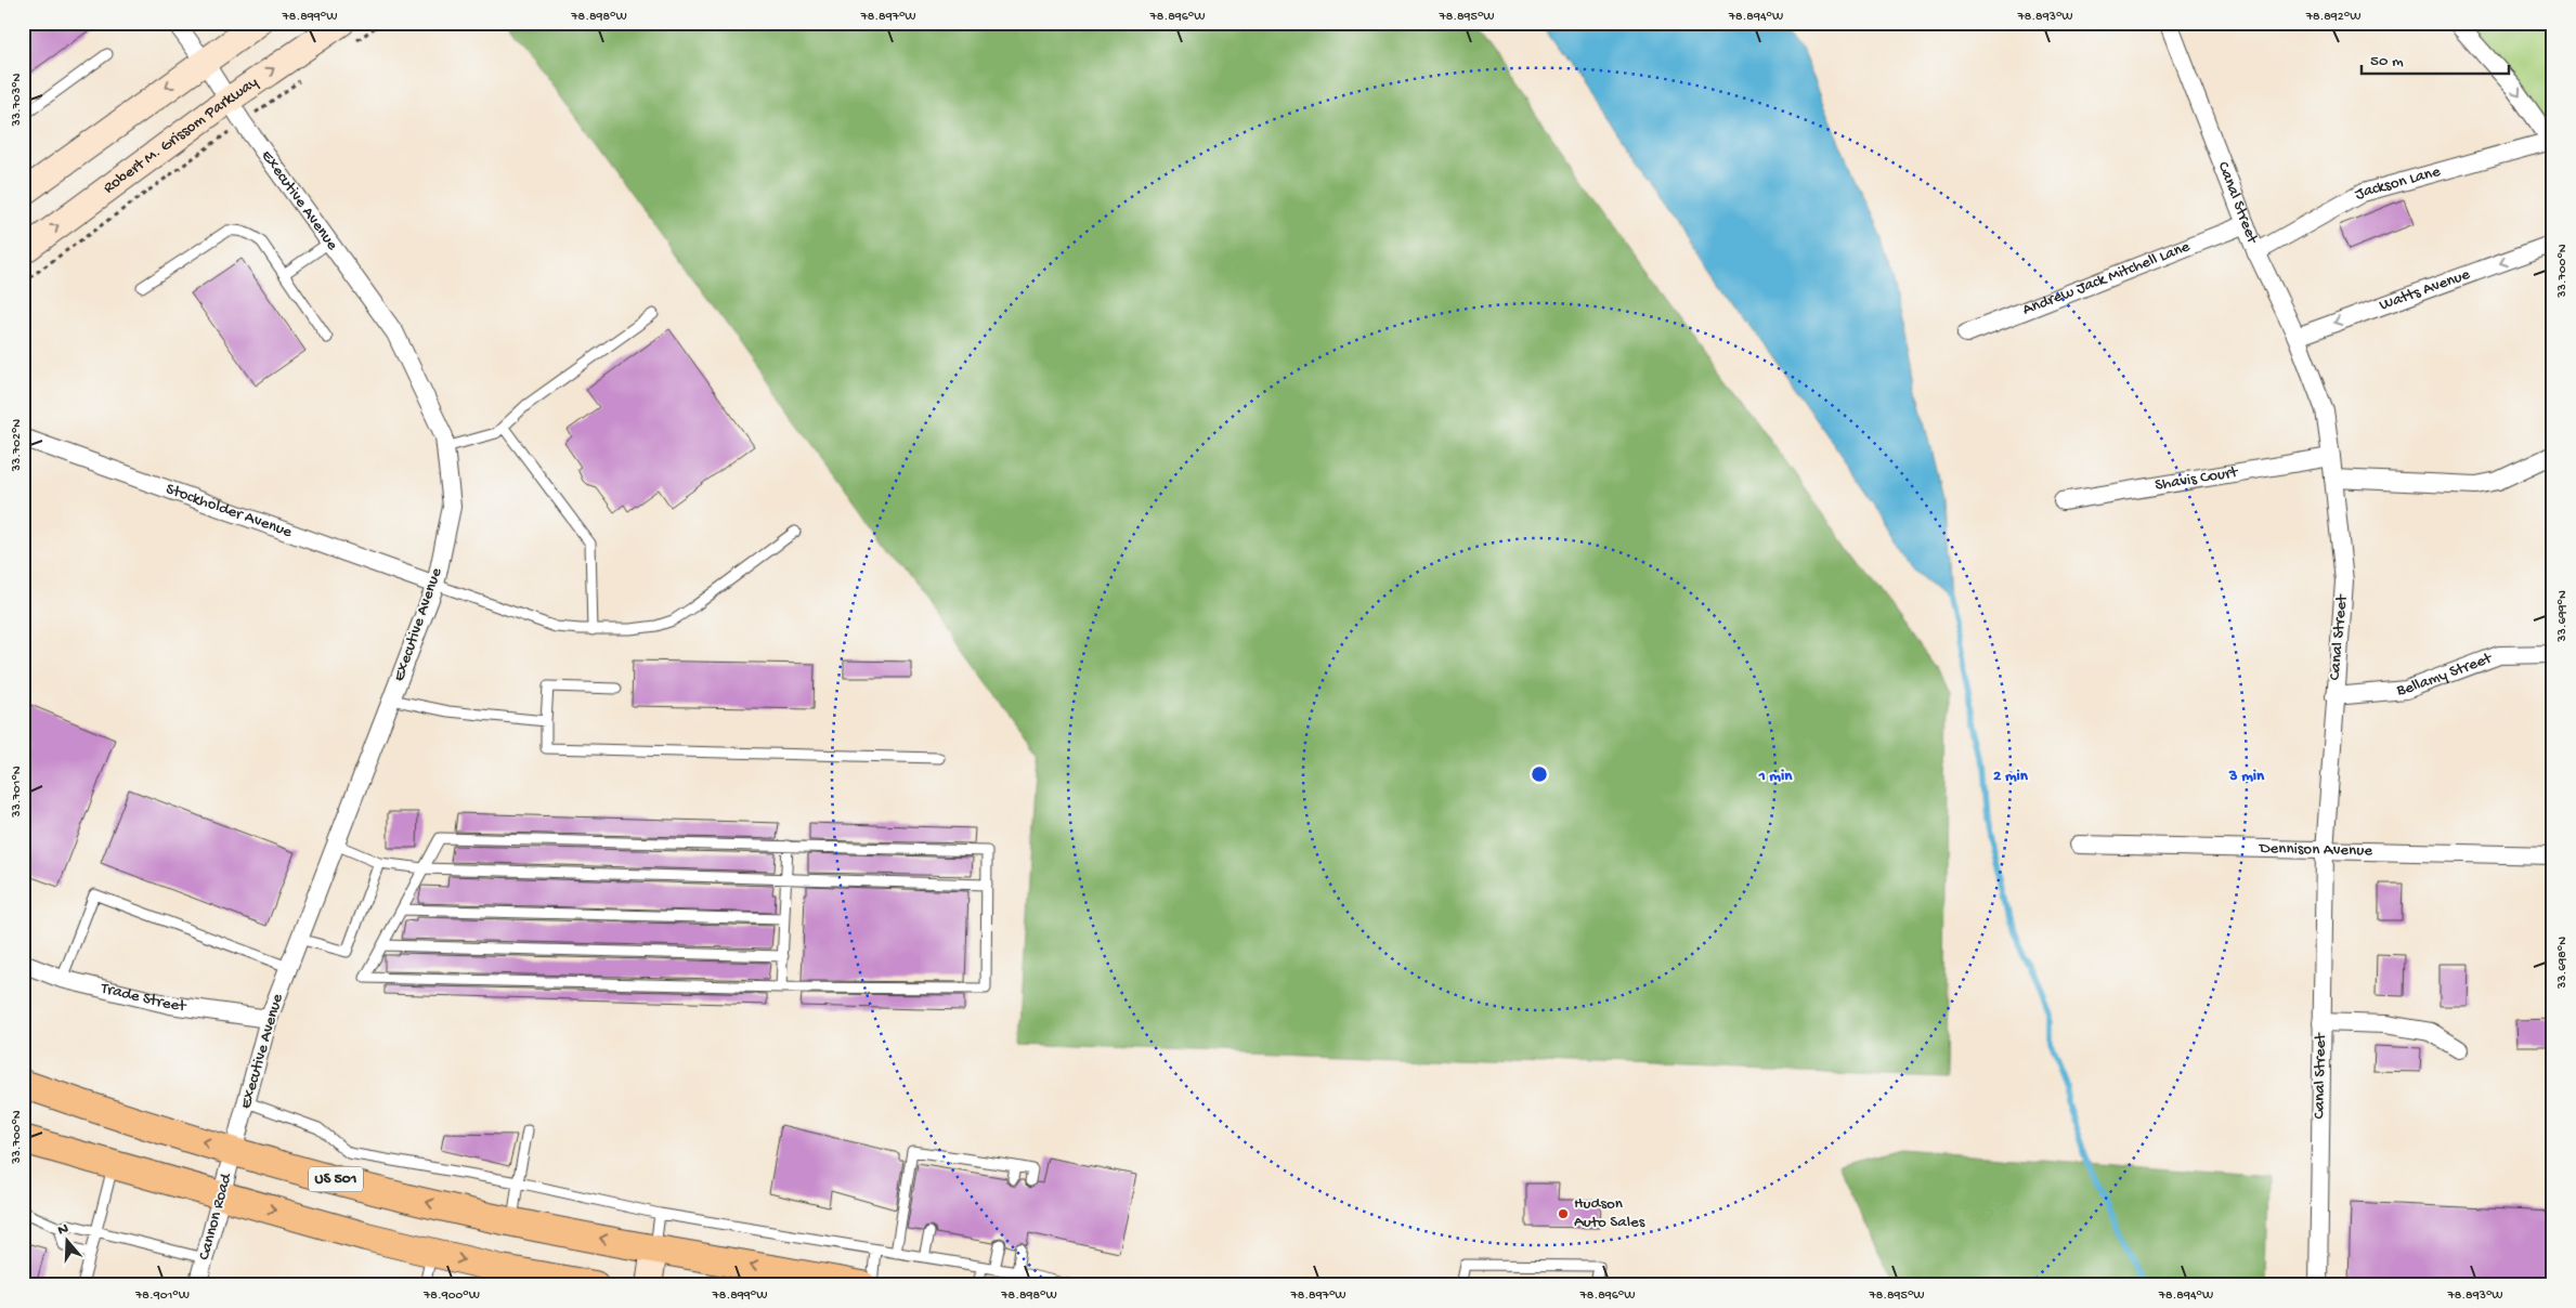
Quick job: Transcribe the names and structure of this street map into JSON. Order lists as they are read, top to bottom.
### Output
{
  "streets": {
    "main road": ["Robert M. Grissom Parkway", "US 501"],
    "street": [
      "Jackson Lane",
      "Executive Avenue",
      "Canal Street",
      "Andrew Jack Mitchell Lane",
      "Watts Avenue",
      "Shavis Court",
      "Stockholder Avenue",
      "Bellamy Street",
      "Dennison Avenue",
      "Trade Street",
      "Cannon Road"
    ]
  },
  "crossings": [
    ["Robert M. Grissom Parkway", "Executive Avenue"],
    ["Jackson Lane", "Canal Street"],
    ["Executive Avenue", "Stockholder Avenue"],
    ["Executive Avenue", "Trade Street"],
    ["Executive Avenue", "US 501"],
    ["Executive Avenue", "Cannon Road"],
    ["Canal Street", "Andrew Jack Mitchell Lane"],
    ["Canal Street", "Watts Avenue"],
    ["Canal Street", "Shavis Court"],
    ["Canal Street", "Bellamy Street"],
    ["Canal Street", "Dennison Avenue"],
    ["US 501", "Cannon Road"]
  ],
  "one_way": ["Watts Avenue"],
  "places": ["Hudson Auto Sales"],
  "scale_bar": "50 m",
  "north": "top",
  "coordinates": [
    "78.899°W",
    "78.898°W",
    "78.897°W",
    "78.896°W",
    "78.895°W",
    "78.894°W",
    "78.893°W",
    "78.892°W",
    "33.703°N",
    "33.700°N",
    "33.702°N",
    "33.699°N",
    "33.701°N",
    "33.698°N",
    "78.901°W",
    "78.900°W"
  ],
  "rings": ["1 min", "2 min", "3 min"]
}
